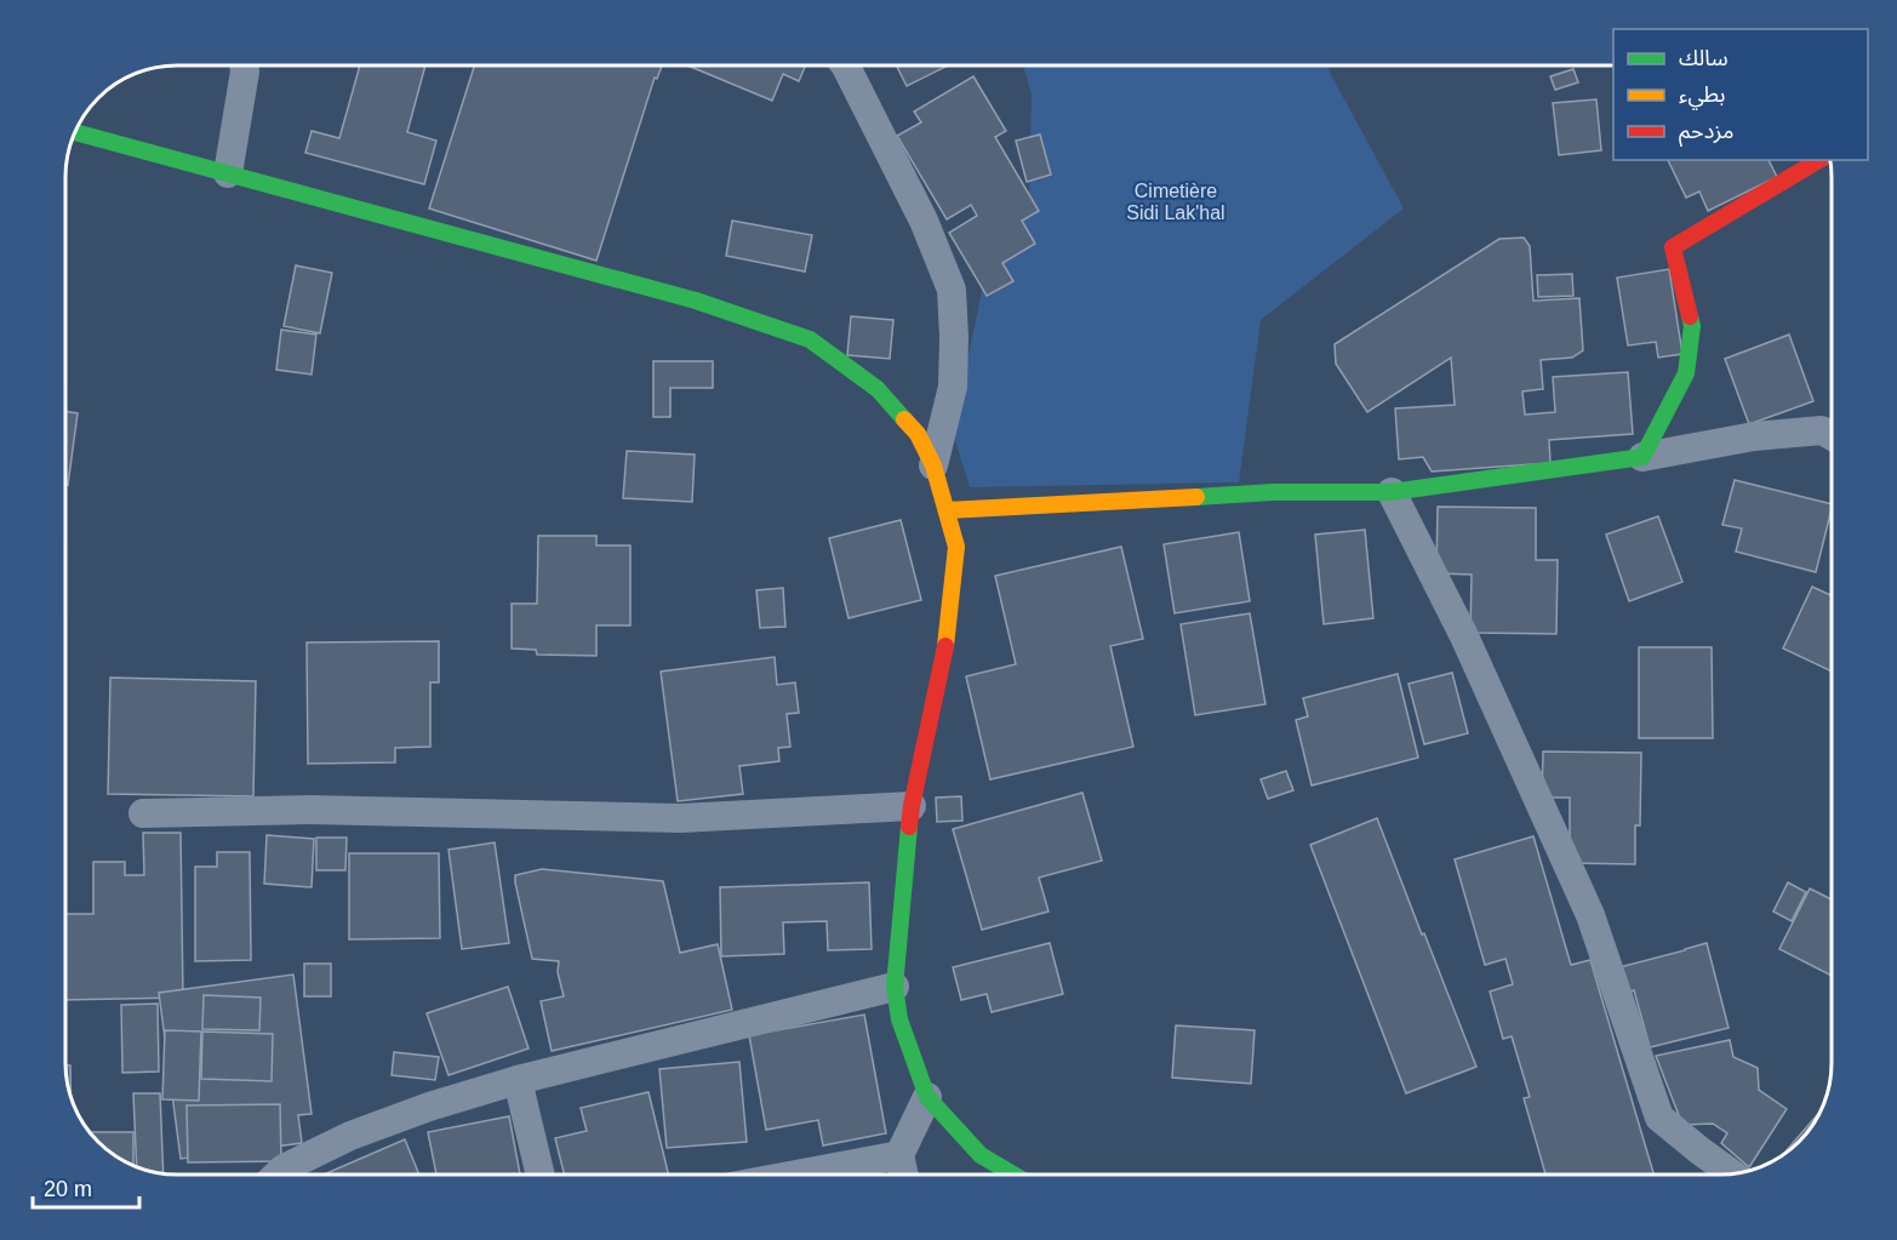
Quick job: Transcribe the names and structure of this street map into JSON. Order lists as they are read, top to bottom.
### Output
{
  "parks": ["Cimetière Sidi Lak'hal"],
  "legend": ["سالك", "بطيء", "مزدحم"],
  "scale_bar": "20 m"
}
